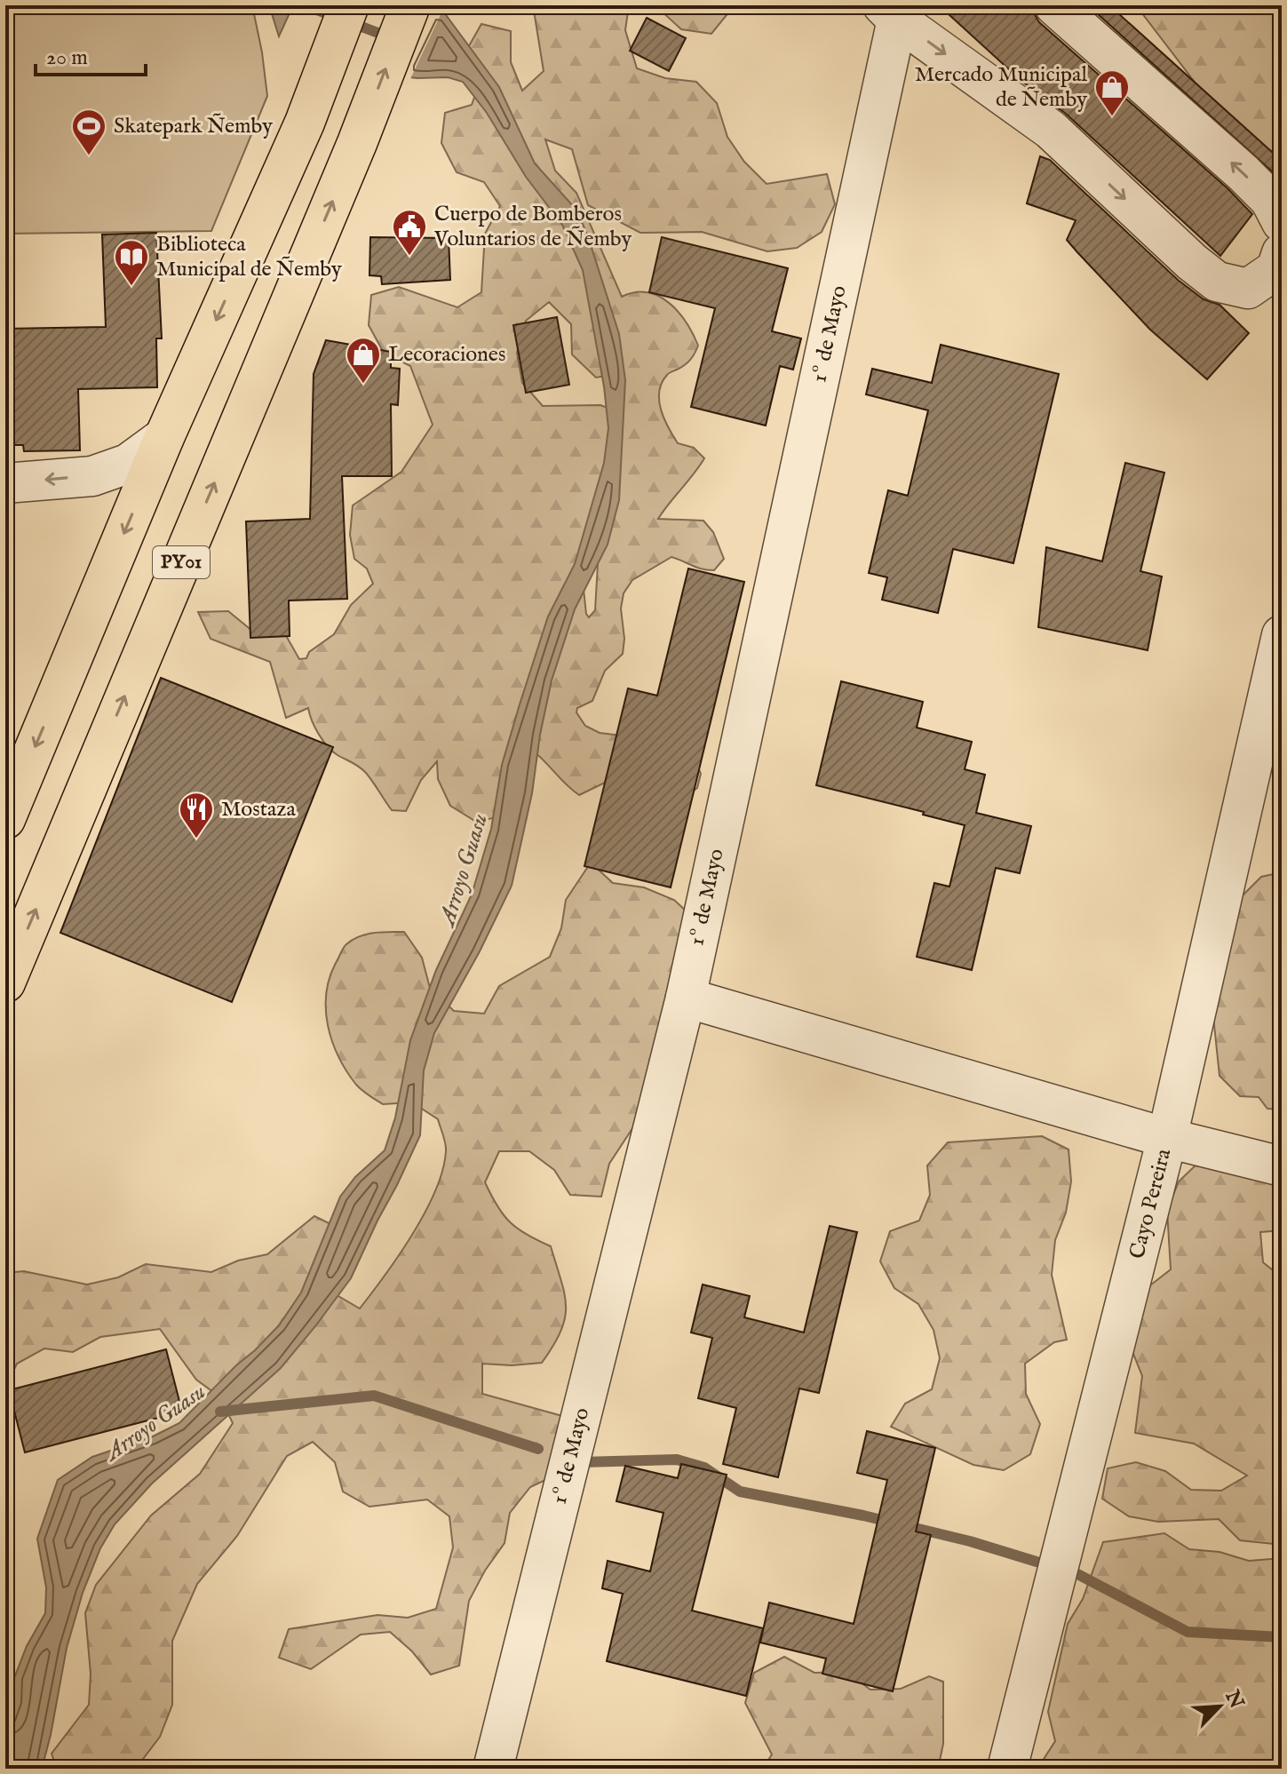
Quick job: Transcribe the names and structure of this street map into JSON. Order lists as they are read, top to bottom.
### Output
{
  "streets": {
    "highway": ["PY01"],
    "street": ["1º de Mayo", "Cayo Pereira"]
  },
  "water": ["Arroyo Guasu"],
  "places": {
    "shop": ["Mercado Municipal de Ñemby", "Lecoraciones"],
    "sports": ["Skatepark Ñemby"],
    "public building": ["Cuerpo de Bomberos Voluntarios de Ñemby"],
    "library": ["Biblioteca Municipal de Ñemby"],
    "restaurant": ["Mostaza"]
  },
  "scale_bar": "20 m",
  "north": "top right"
}
